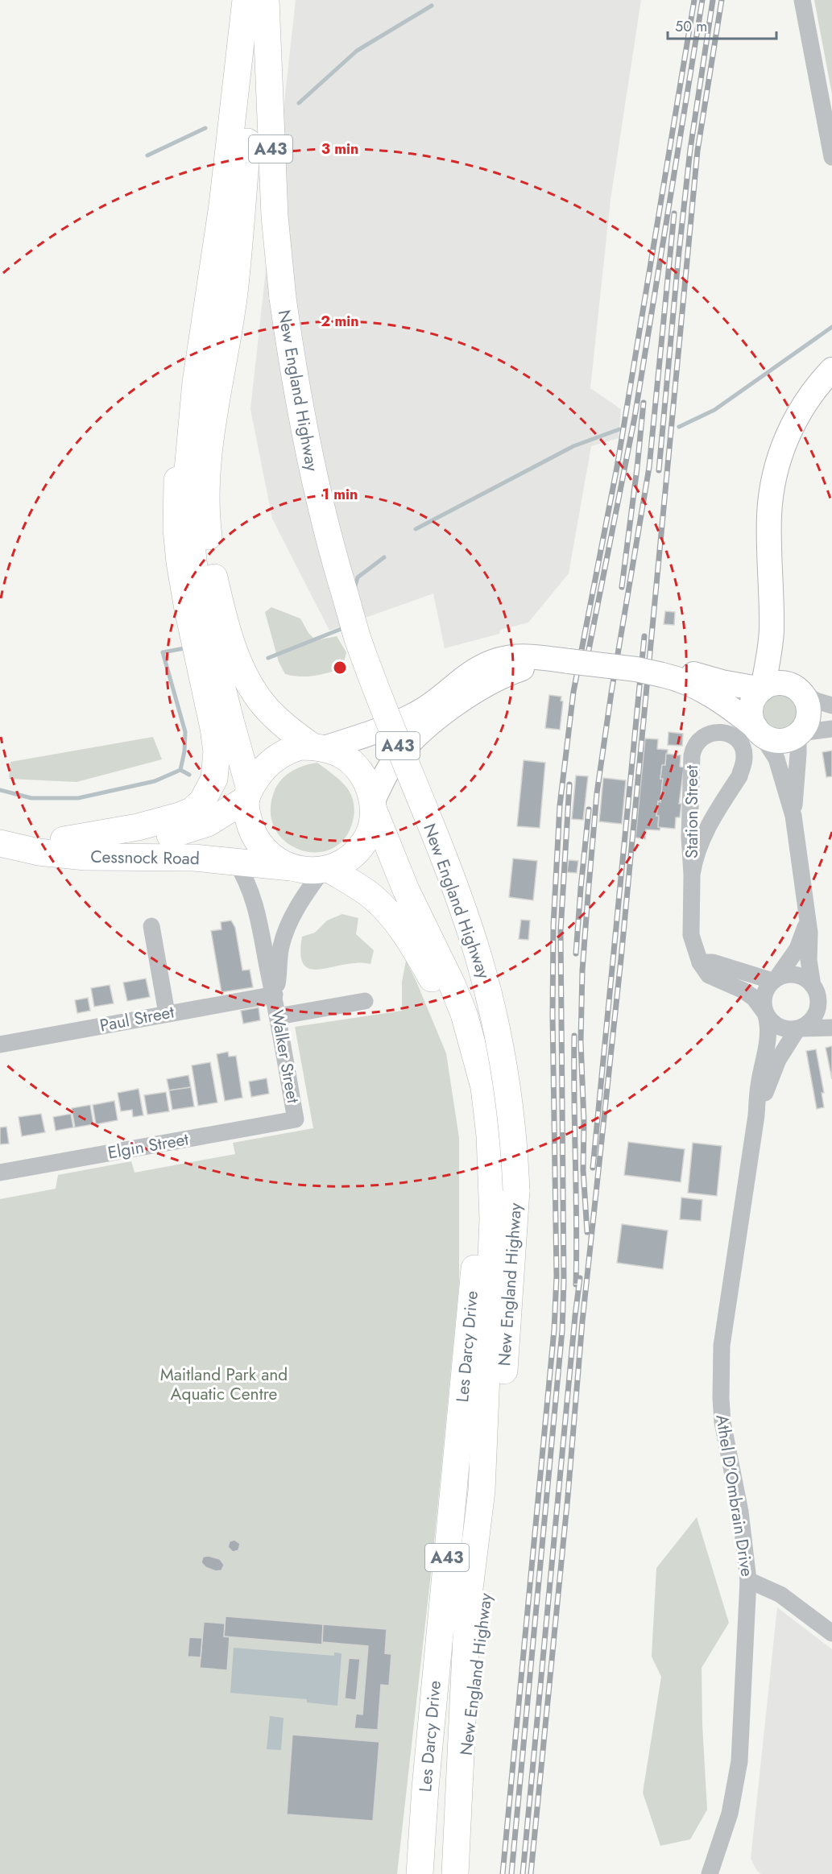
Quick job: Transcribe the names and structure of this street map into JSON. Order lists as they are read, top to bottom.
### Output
{
  "streets": {
    "main road": [
      "A43",
      "New England Highway",
      "Cessnock Road",
      "Les Darcy Drive"
    ],
    "street": [
      "Station Street",
      "Paul Street",
      "Walker Street",
      "Elgin Street",
      "Athel D'Ombrain Drive"
    ]
  },
  "crossings": [
    ["A43", "New England Highway"],
    ["A43", "Cessnock Road"],
    ["A43", "Walker Street"],
    ["A43", "Les Darcy Drive"],
    ["Station Street", "Athel D'Ombrain Drive"],
    ["Cessnock Road", "Walker Street"],
    ["Cessnock Road", "Les Darcy Drive"],
    ["Paul Street", "Walker Street"],
    ["Walker Street", "Elgin Street"],
    ["Walker Street", "Les Darcy Drive"]
  ],
  "parks": ["Maitland Park and Aquatic Centre"],
  "scale_bar": "50 m",
  "rings": ["3 min", "2 min", "1 min"]
}
